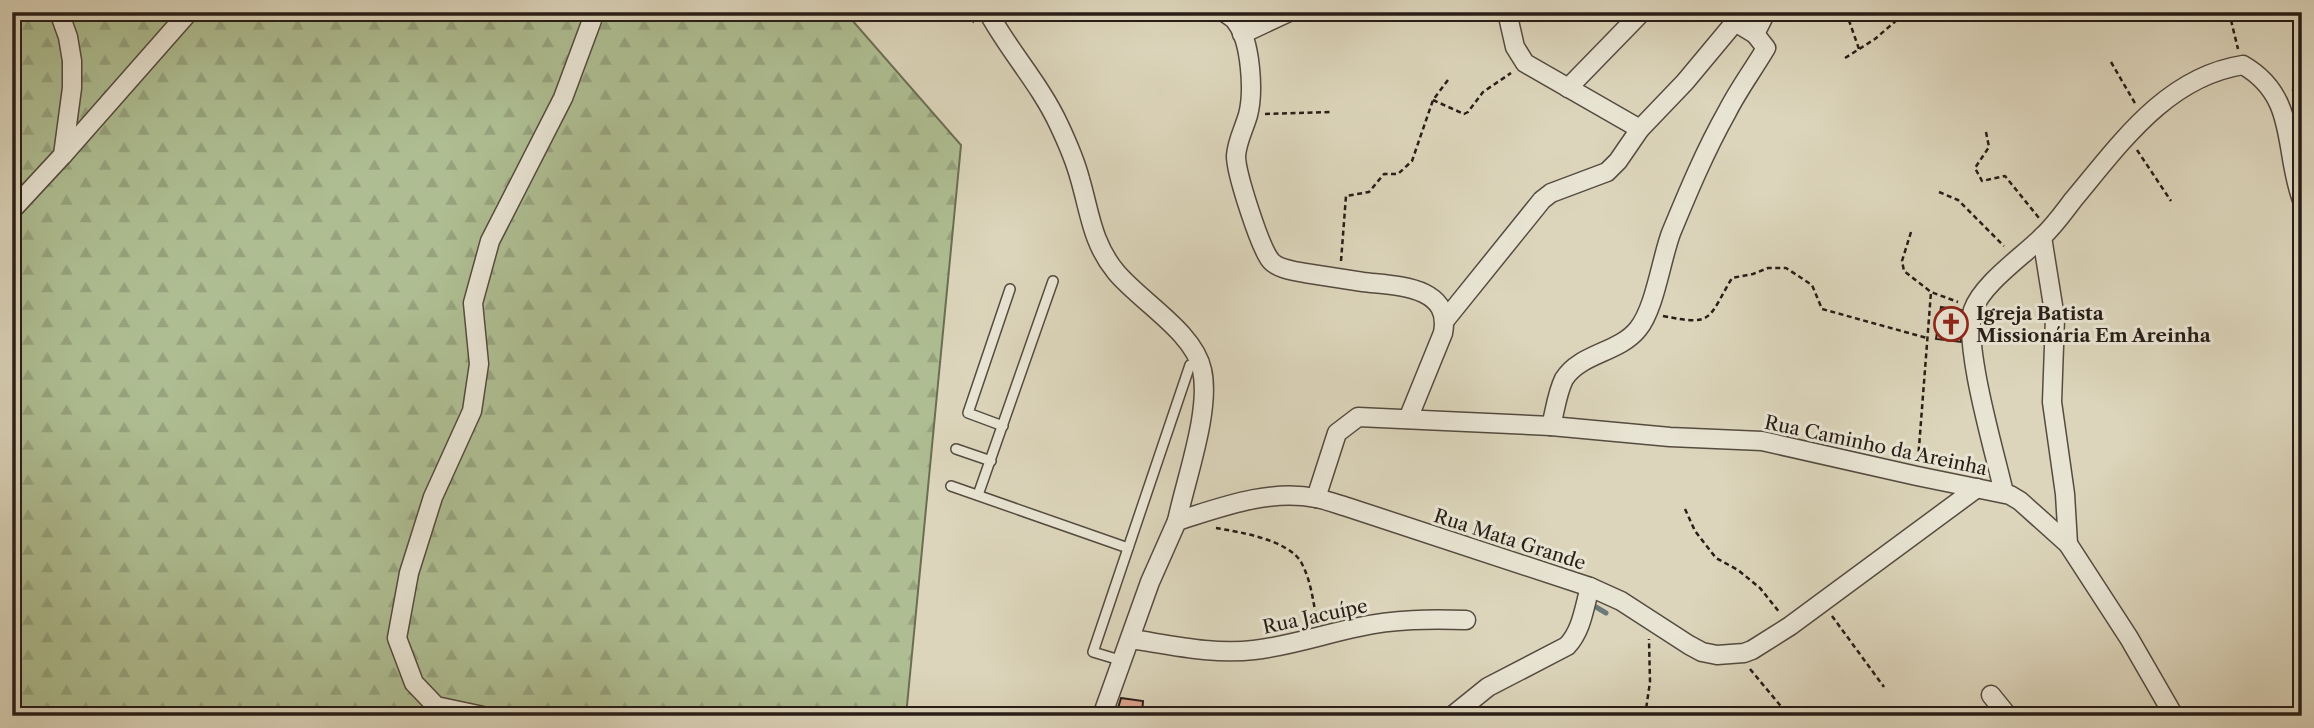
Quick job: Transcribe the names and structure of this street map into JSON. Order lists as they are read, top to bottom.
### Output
{
  "streets": {
    "street": ["Rua Caminho da Areinha", "Rua Mata Grande", "Rua Jacuípe"]
  },
  "crossings": [
    ["Rua Caminho da Areinha", "Rua Mata Grande"]
  ],
  "places": {
    "church": ["Igreja Batista Missionária Em Areinha"]
  }
}
